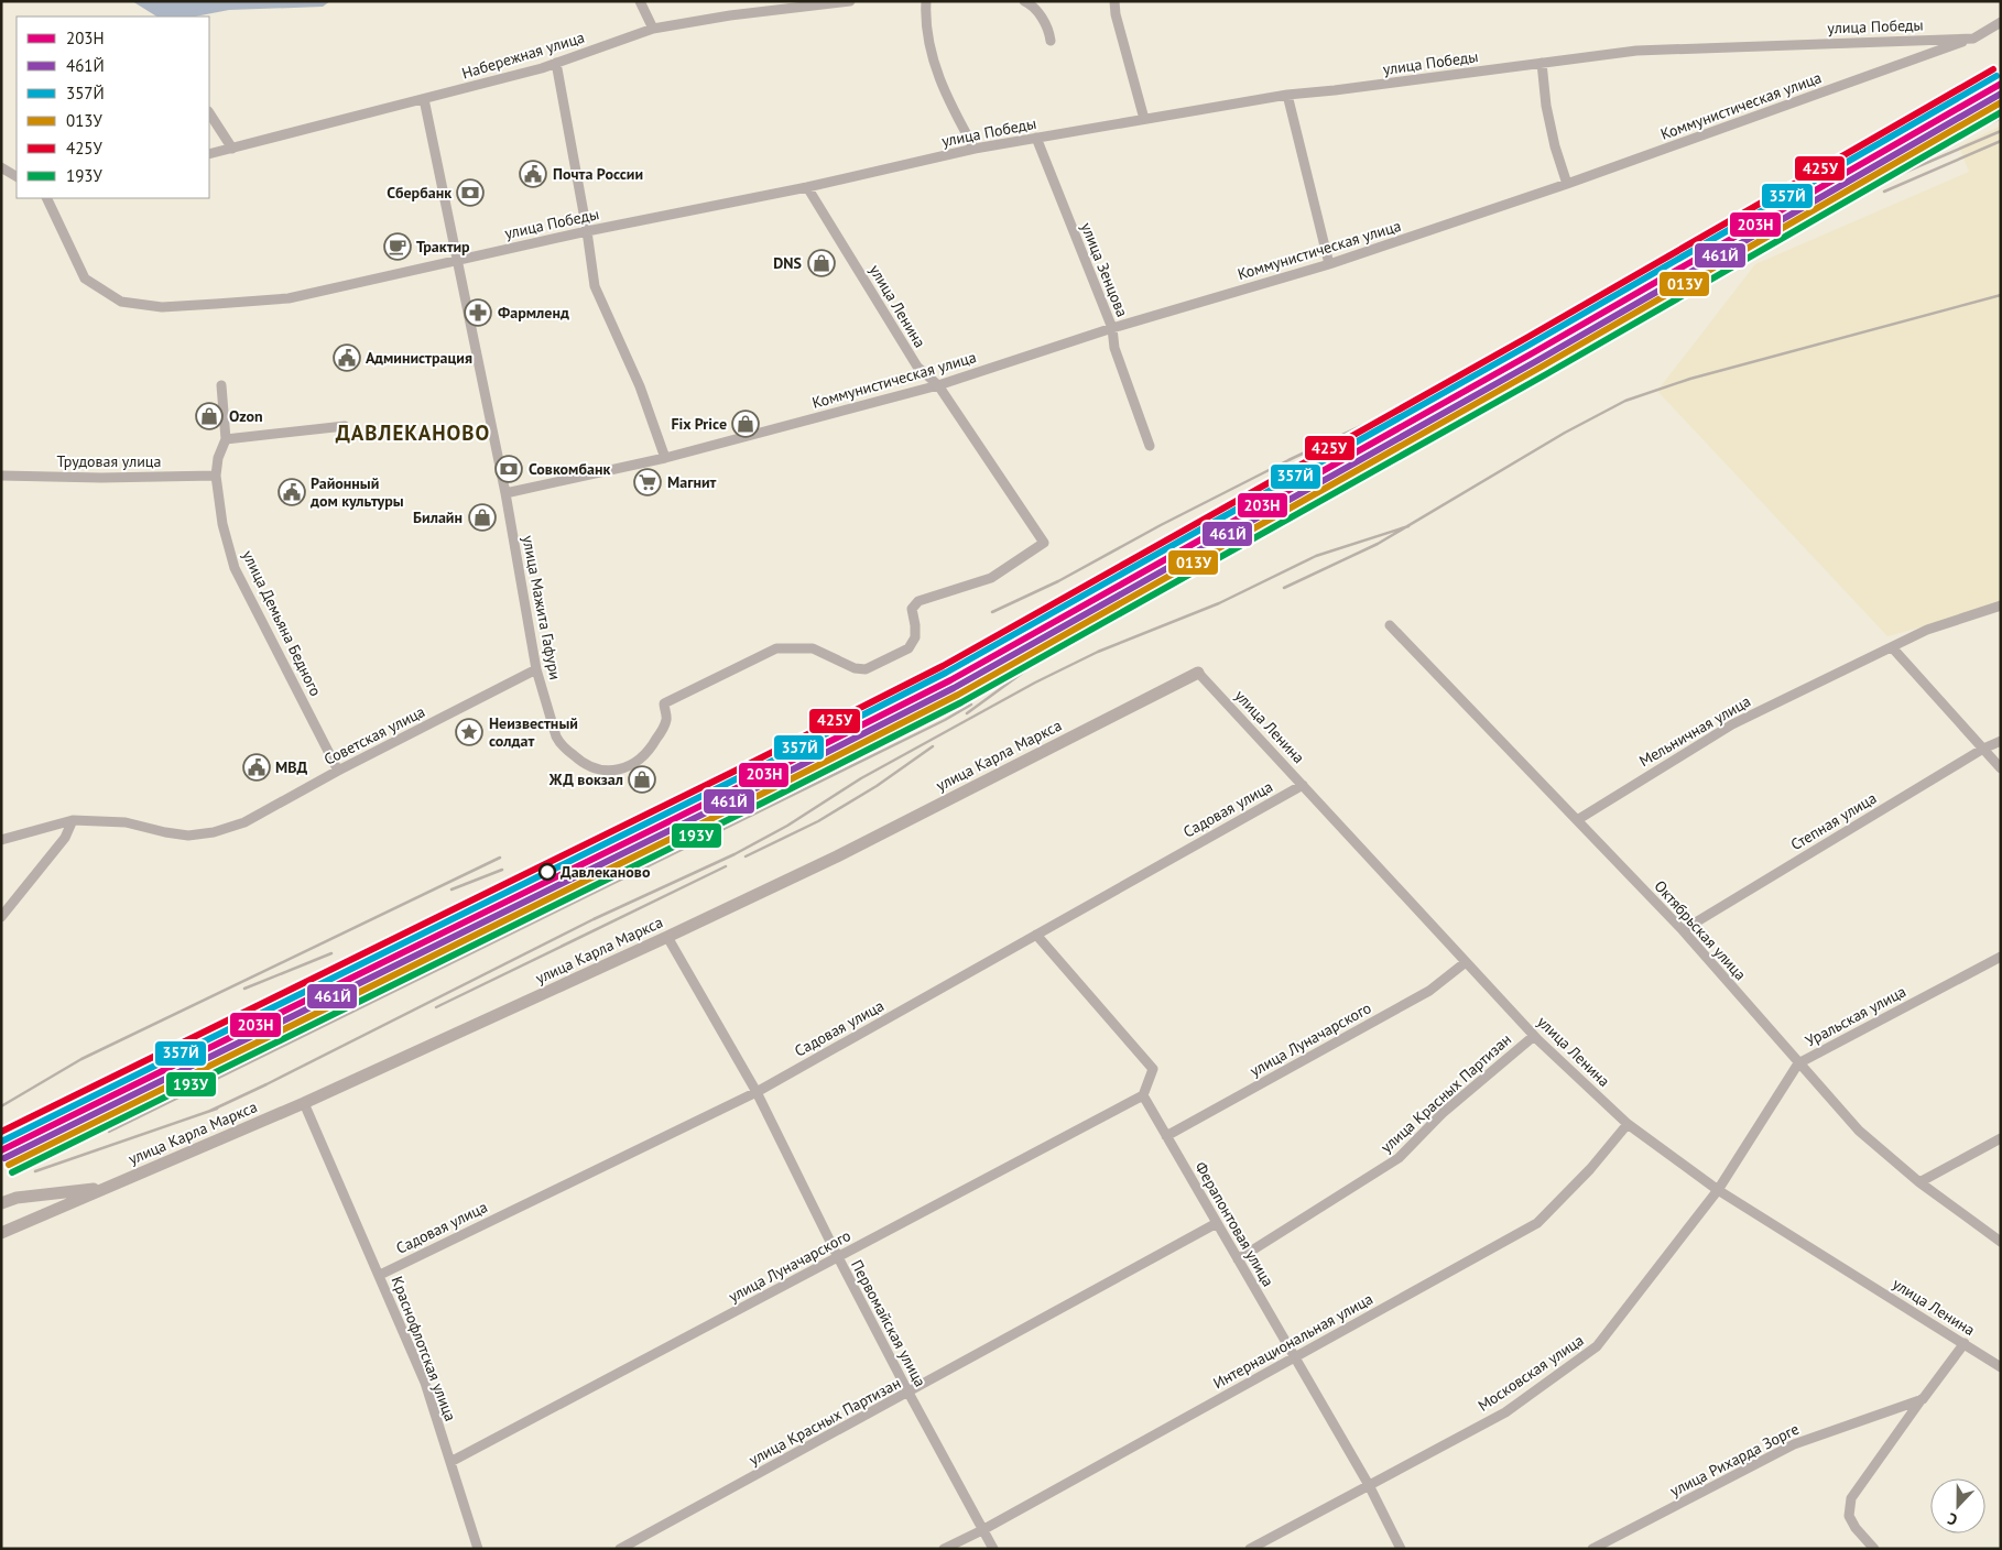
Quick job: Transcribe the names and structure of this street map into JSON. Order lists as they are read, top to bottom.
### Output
{
  "streets": {
    "street": [
      "улица Победы",
      "Набережная улица",
      "Коммунистическая улица",
      "улица Зенцова",
      "улица Ленина",
      "Трудовая улица",
      "улица Мажита Гафури",
      "улица Демьяна Бедного",
      "Мельничная улица",
      "Советская улица",
      "улица Карла Маркса",
      "Садовая улица",
      "Степная улица",
      "Октябрьская улица",
      "Уральская улица",
      "улица Луначарского",
      "улица Красных Партизан",
      "Ферапонтовая улица",
      "Первомайская улица",
      "Интернациональная улица",
      "Краснофлотская улица",
      "Московская улица",
      "улица Рихарда Зорге"
    ]
  },
  "crossings": [
    ["улица Победы", "Коммунистическая улица"],
    ["улица Победы", "улица Зенцова"],
    ["улица Победы", "улица Ленина"],
    ["улица Победы", "улица Мажита Гафури"],
    ["Набережная улица", "улица Мажита Гафури"],
    ["Коммунистическая улица", "улица Зенцова"],
    ["Коммунистическая улица", "улица Ленина"],
    ["Коммунистическая улица", "улица Мажита Гафури"],
    ["улица Ленина", "улица Мажита Гафури"],
    ["улица Ленина", "улица Карла Маркса"],
    ["улица Ленина", "Садовая улица"],
    ["улица Ленина", "Уральская улица"],
    ["улица Ленина", "улица Луначарского"],
    ["улица Ленина", "улица Красных Партизан"],
    ["улица Ленина", "Интернациональная улица"],
    ["улица Ленина", "Московская улица"],
    ["Трудовая улица", "улица Демьяна Бедного"],
    ["улица Мажита Гафури", "Советская улица"],
    ["улица Демьяна Бедного", "Советская улица"],
    ["Мельничная улица", "Октябрьская улица"],
    ["улица Карла Маркса", "Первомайская улица"],
    ["улица Карла Маркса", "Краснофлотская улица"],
    ["Садовая улица", "Первомайская улица"],
    ["Садовая улица", "Краснофлотская улица"],
    ["Степная улица", "Октябрьская улица"],
    ["Октябрьская улица", "Уральская улица"],
    ["Уральская улица", "Московская улица"],
    ["улица Луначарского", "Ферапонтовая улица"],
    ["улица Луначарского", "Первомайская улица"],
    ["улица Луначарского", "Краснофлотская улица"],
    ["улица Красных Партизан", "Ферапонтовая улица"],
    ["улица Красных Партизан", "Первомайская улица"],
    ["Ферапонтовая улица", "Интернациональная улица"],
    ["Ферапонтовая улица", "Московская улица"],
    ["Первомайская улица", "Интернациональная улица"]
  ],
  "districts": ["ДАВЛЕКАНОВО"],
  "places": {
    "public building": [
      "Почта России",
      "Администрация",
      "Районный дом культуры",
      "МВД"
    ],
    "bank": ["Сбербанк", "Совкомбанк"],
    "cafe": ["Трактир"],
    "shop": [
      "DNS",
      "Ozon",
      "Fix Price",
      "Билайн",
      "ЖД вокзал"
    ],
    "pharmacy": ["Фармленд"],
    "supermarket": ["Магнит"],
    "place": ["Неизвестный солдат"],
    "other": ["Давлеканово"]
  },
  "lines": [
    "transit line 425У",
    "transit line 357Й",
    "transit line 203Н",
    "transit line 461Й",
    "transit line 013У",
    "transit line 193У"
  ],
  "legend": [
    "203Н",
    "461Й",
    "357Й",
    "013У",
    "425У",
    "193У"
  ],
  "north": "bottom"
}
